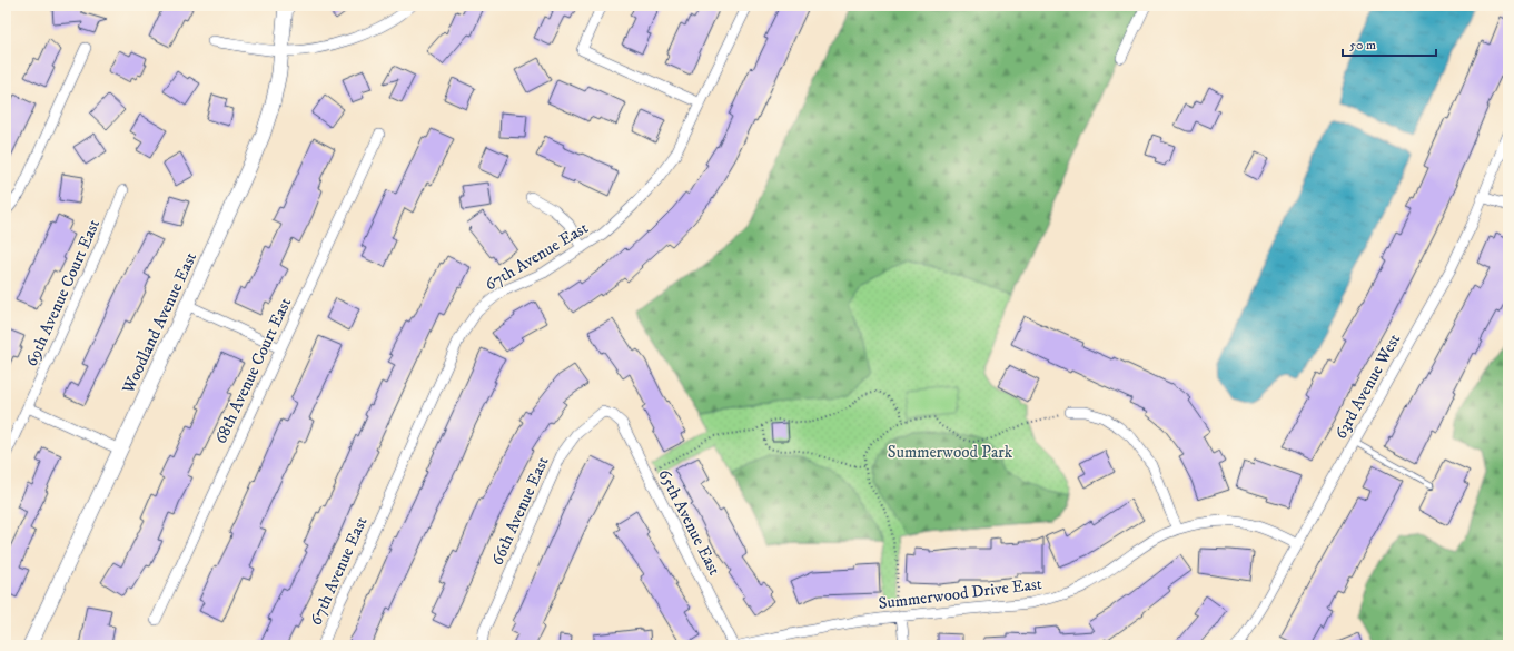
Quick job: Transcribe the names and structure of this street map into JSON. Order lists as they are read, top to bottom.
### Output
{
  "streets": {
    "street": [
      "67th Avenue East",
      "69th Avenue Court East",
      "Woodland Avenue East",
      "68th Avenue Court East",
      "63rd Avenue West",
      "66th Avenue East",
      "65th Avenue East",
      "Summerwood Drive East"
    ]
  },
  "crossings": [
    ["63rd Avenue West", "Summerwood Drive East"],
    ["66th Avenue East", "65th Avenue East"]
  ],
  "parks": ["Summerwood Park"],
  "scale_bar": "50 m"
}
